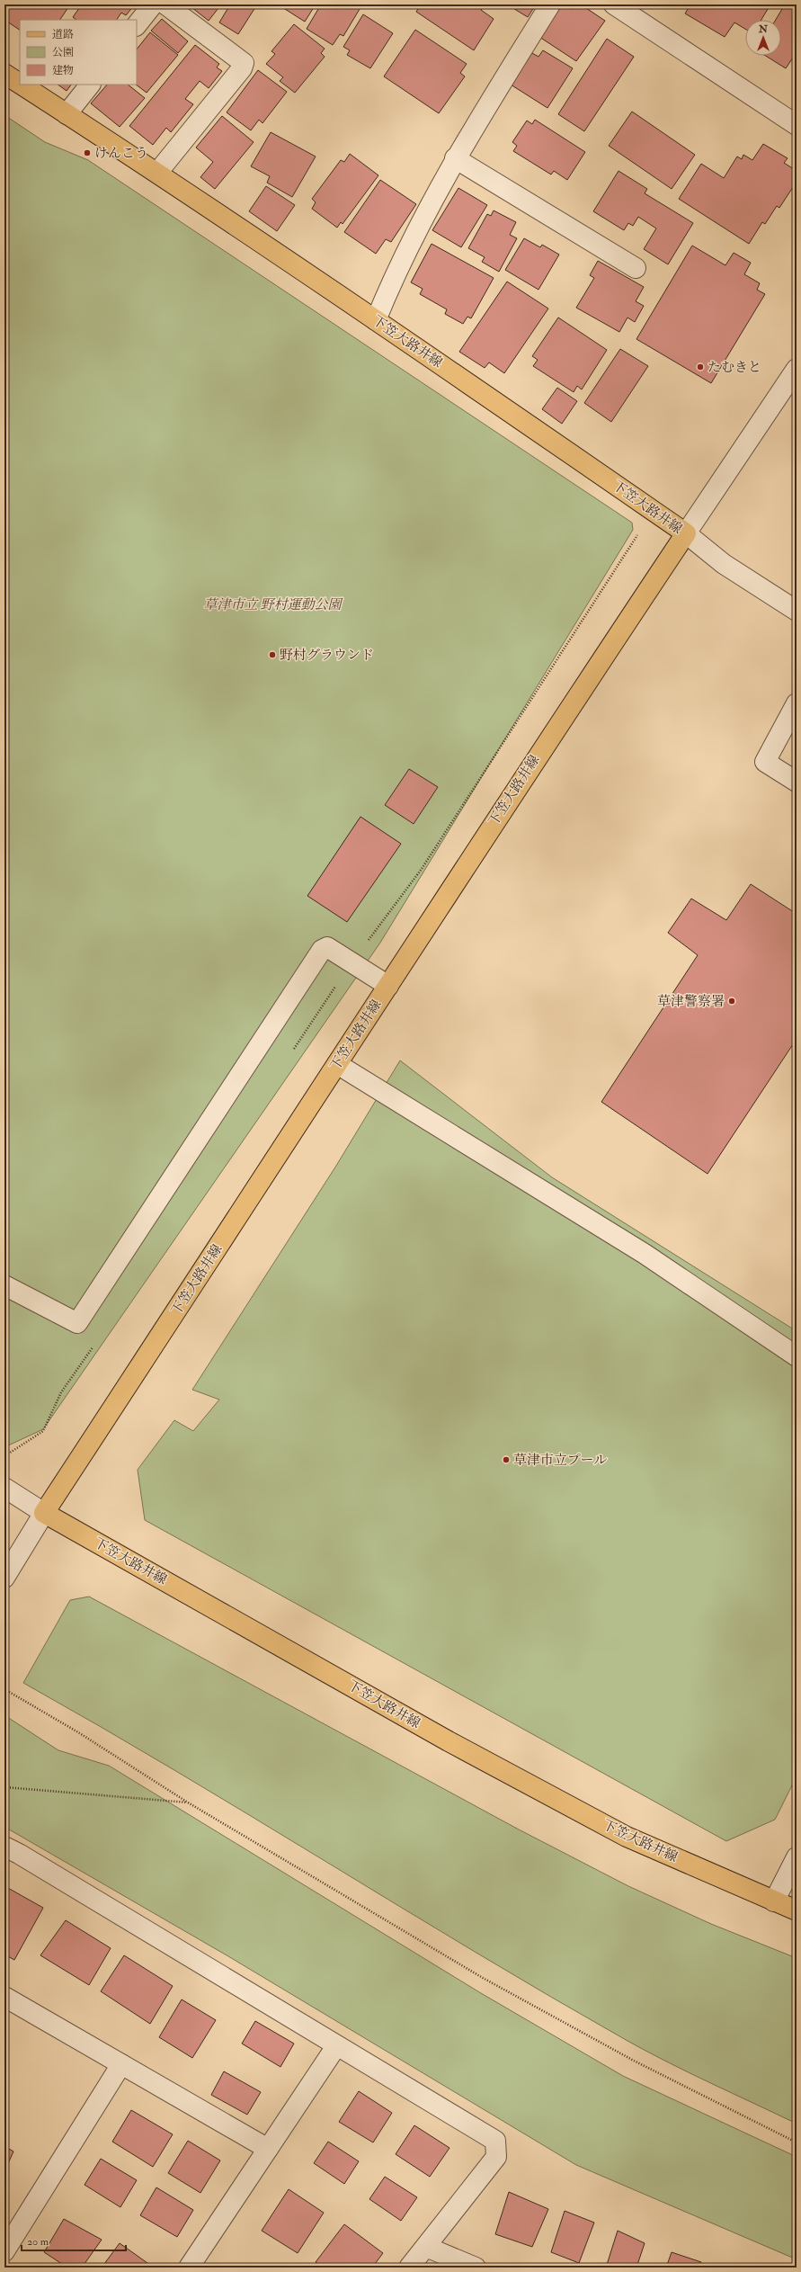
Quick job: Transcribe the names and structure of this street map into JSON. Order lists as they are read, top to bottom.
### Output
{
  "streets": {
    "main road": ["下笠大路井線"]
  },
  "parks": ["草津市立 野村運動公園"],
  "places": [
    "けんこう",
    "たむきと",
    "野村グラウンド",
    "草津警察署",
    "草津市立プール"
  ],
  "legend": ["道路", "公園", "建物"],
  "scale_bar": "20 m",
  "north": "top"
}
